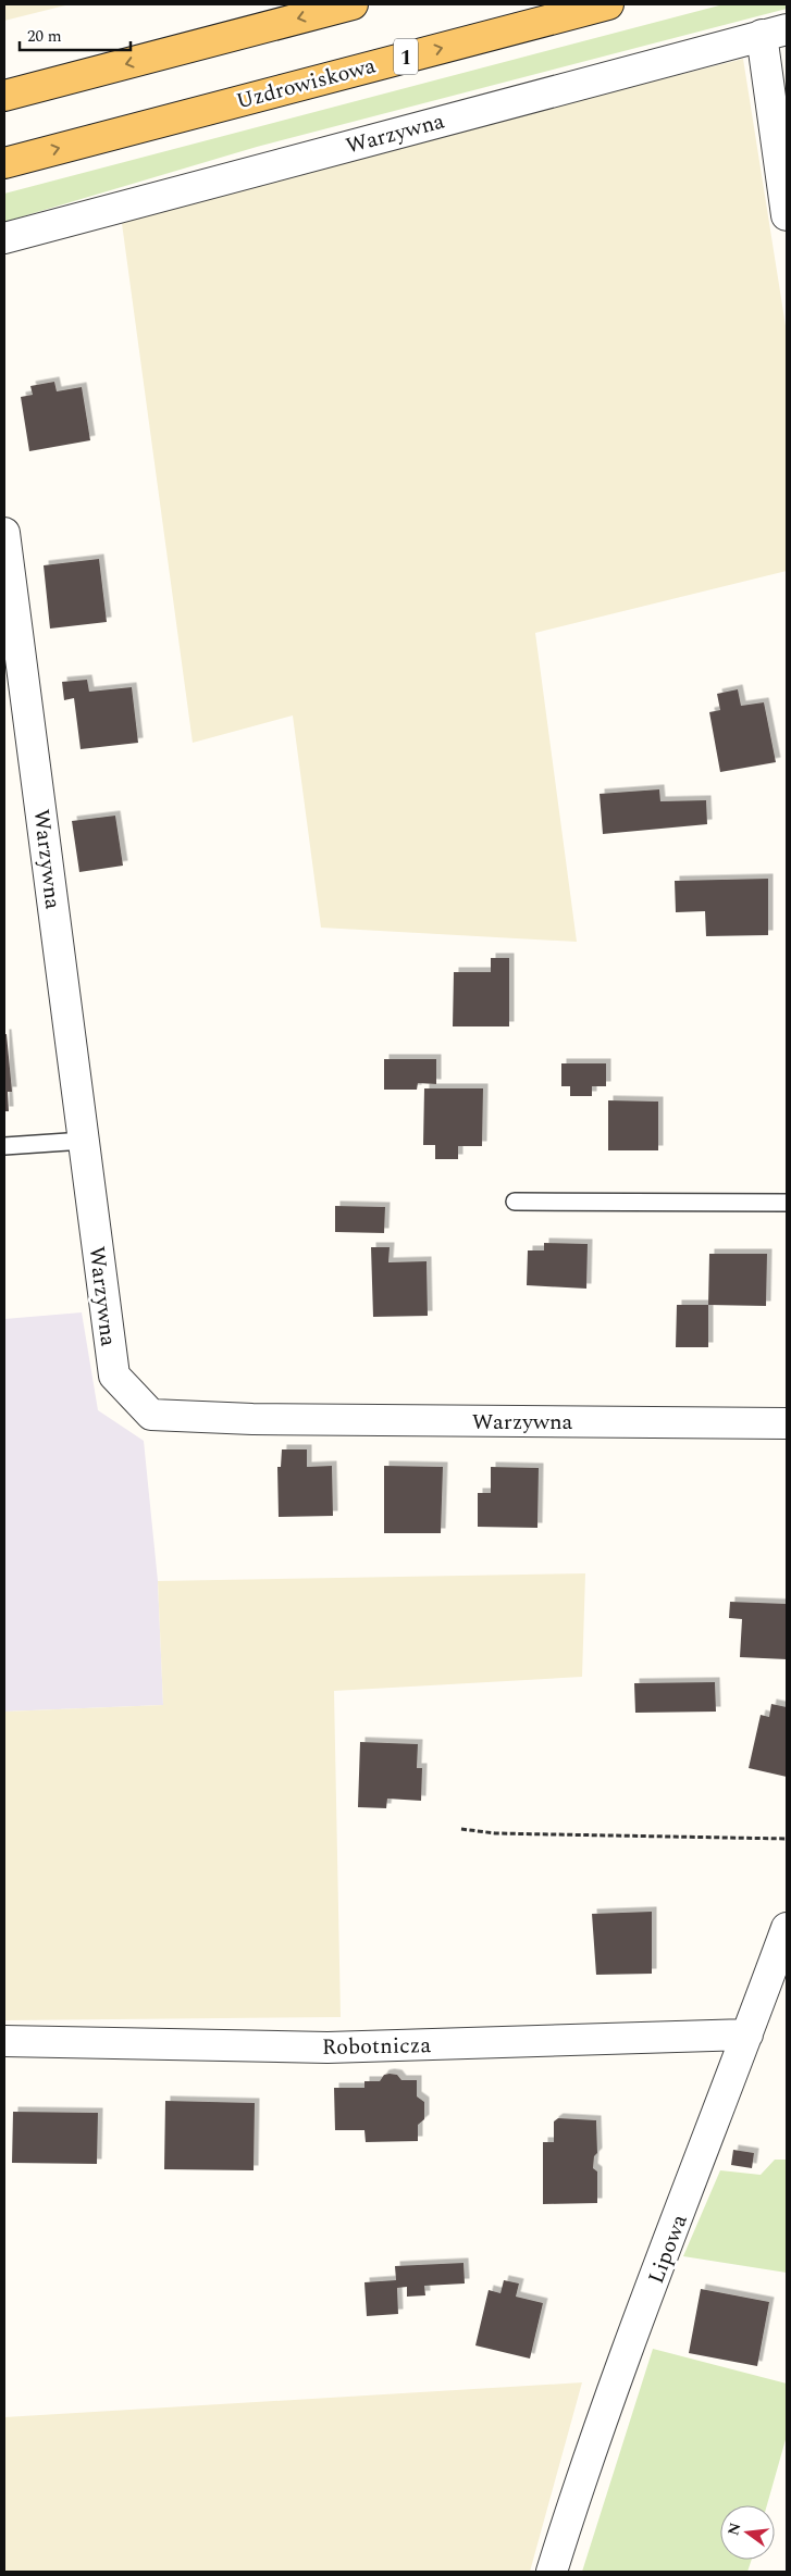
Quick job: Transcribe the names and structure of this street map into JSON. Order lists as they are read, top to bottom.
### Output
{
  "streets": {
    "main road": ["1", "Uzdrowiskowa"],
    "street": ["Warzywna", "Robotnicza", "Lipowa"]
  },
  "crossings": [
    ["Robotnicza", "Lipowa"]
  ],
  "scale_bar": "20 m",
  "north": "left"
}
